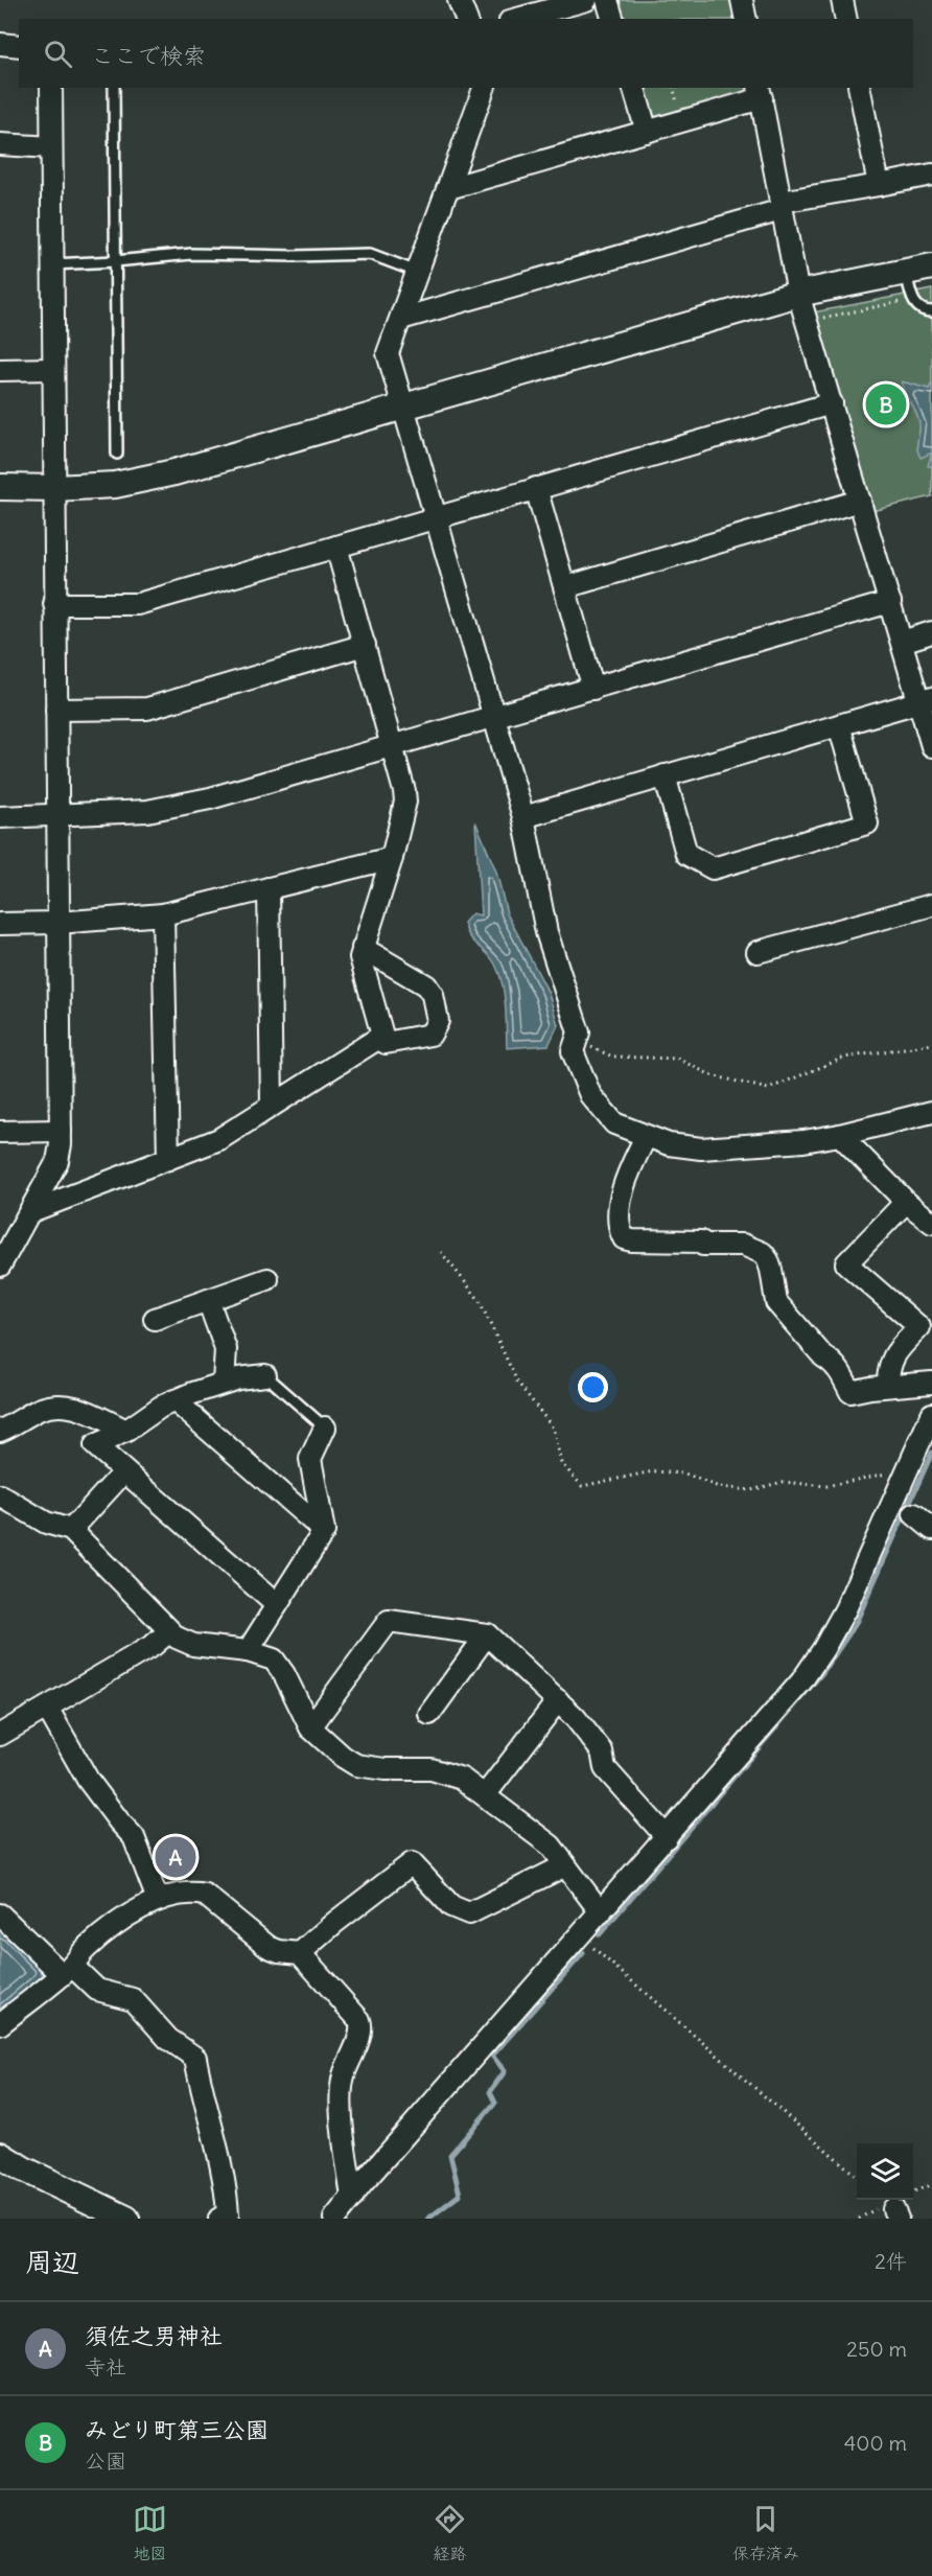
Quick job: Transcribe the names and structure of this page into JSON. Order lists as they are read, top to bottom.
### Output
{
  "page": {
    "search": "ここで検索",
    "pins": ["B", "A"],
    "heading": ["周辺", "2件"],
    "list": [
      {
        "mark": "A",
        "name": "須佐之男神社",
        "note": "寺社",
        "value": "250 m"
      },
      {
        "mark": "B",
        "name": "みどり町第三公園",
        "note": "公園",
        "value": "400 m"
      }
    ],
    "nav": ["地図", "経路", "保存済み"]
  }
}
